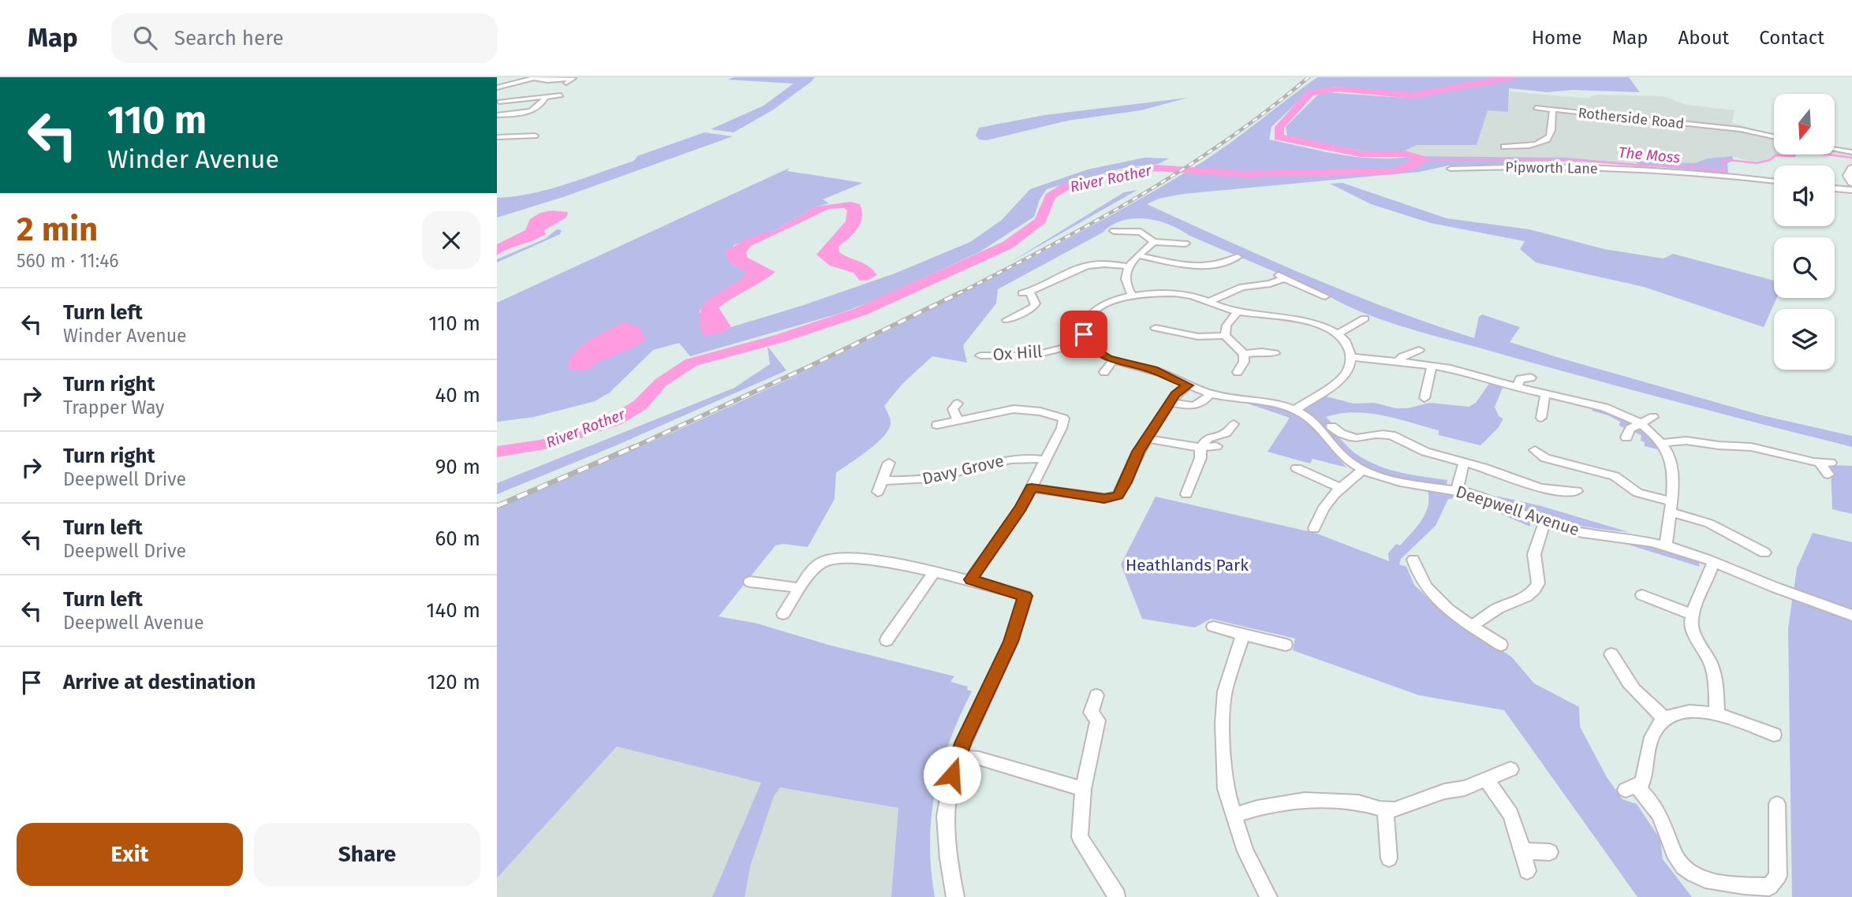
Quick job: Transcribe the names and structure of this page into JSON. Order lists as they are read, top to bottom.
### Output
{
  "streets": {
    "street": [
      "Rotherside Road",
      "Pipworth Lane",
      "Ox Hill",
      "Davy Grove",
      "Deepwell Avenue"
    ]
  },
  "crossings": [
    ["Ox Hill", "Deepwell Avenue"]
  ],
  "water": ["The Moss", "River Rother"],
  "parks": ["Heathlands Park"],
  "north": "bottom",
  "page": {
    "header": "Map",
    "search": "Search here",
    "nav": [
      "Home",
      "Map",
      "About",
      "Contact"
    ],
    "turn": ["110 m", "Winder Avenue"],
    "heading": ["2 min", "560 m · 11:46"],
    "list": [
      {
        "name": "Turn left",
        "note": "Winder Avenue",
        "value": "110 m"
      },
      {
        "name": "Turn right",
        "note": "Trapper Way",
        "value": "40 m"
      },
      {
        "name": "Turn right",
        "note": "Deepwell Drive",
        "value": "90 m"
      },
      {
        "name": "Turn left",
        "note": "Deepwell Drive",
        "value": "60 m"
      },
      {
        "name": "Turn left",
        "note": "Deepwell Avenue",
        "value": "140 m"
      },
      {
        "name": "Arrive at destination",
        "value": "120 m"
      }
    ],
    "buttons": ["Exit", "Share"]
  }
}
